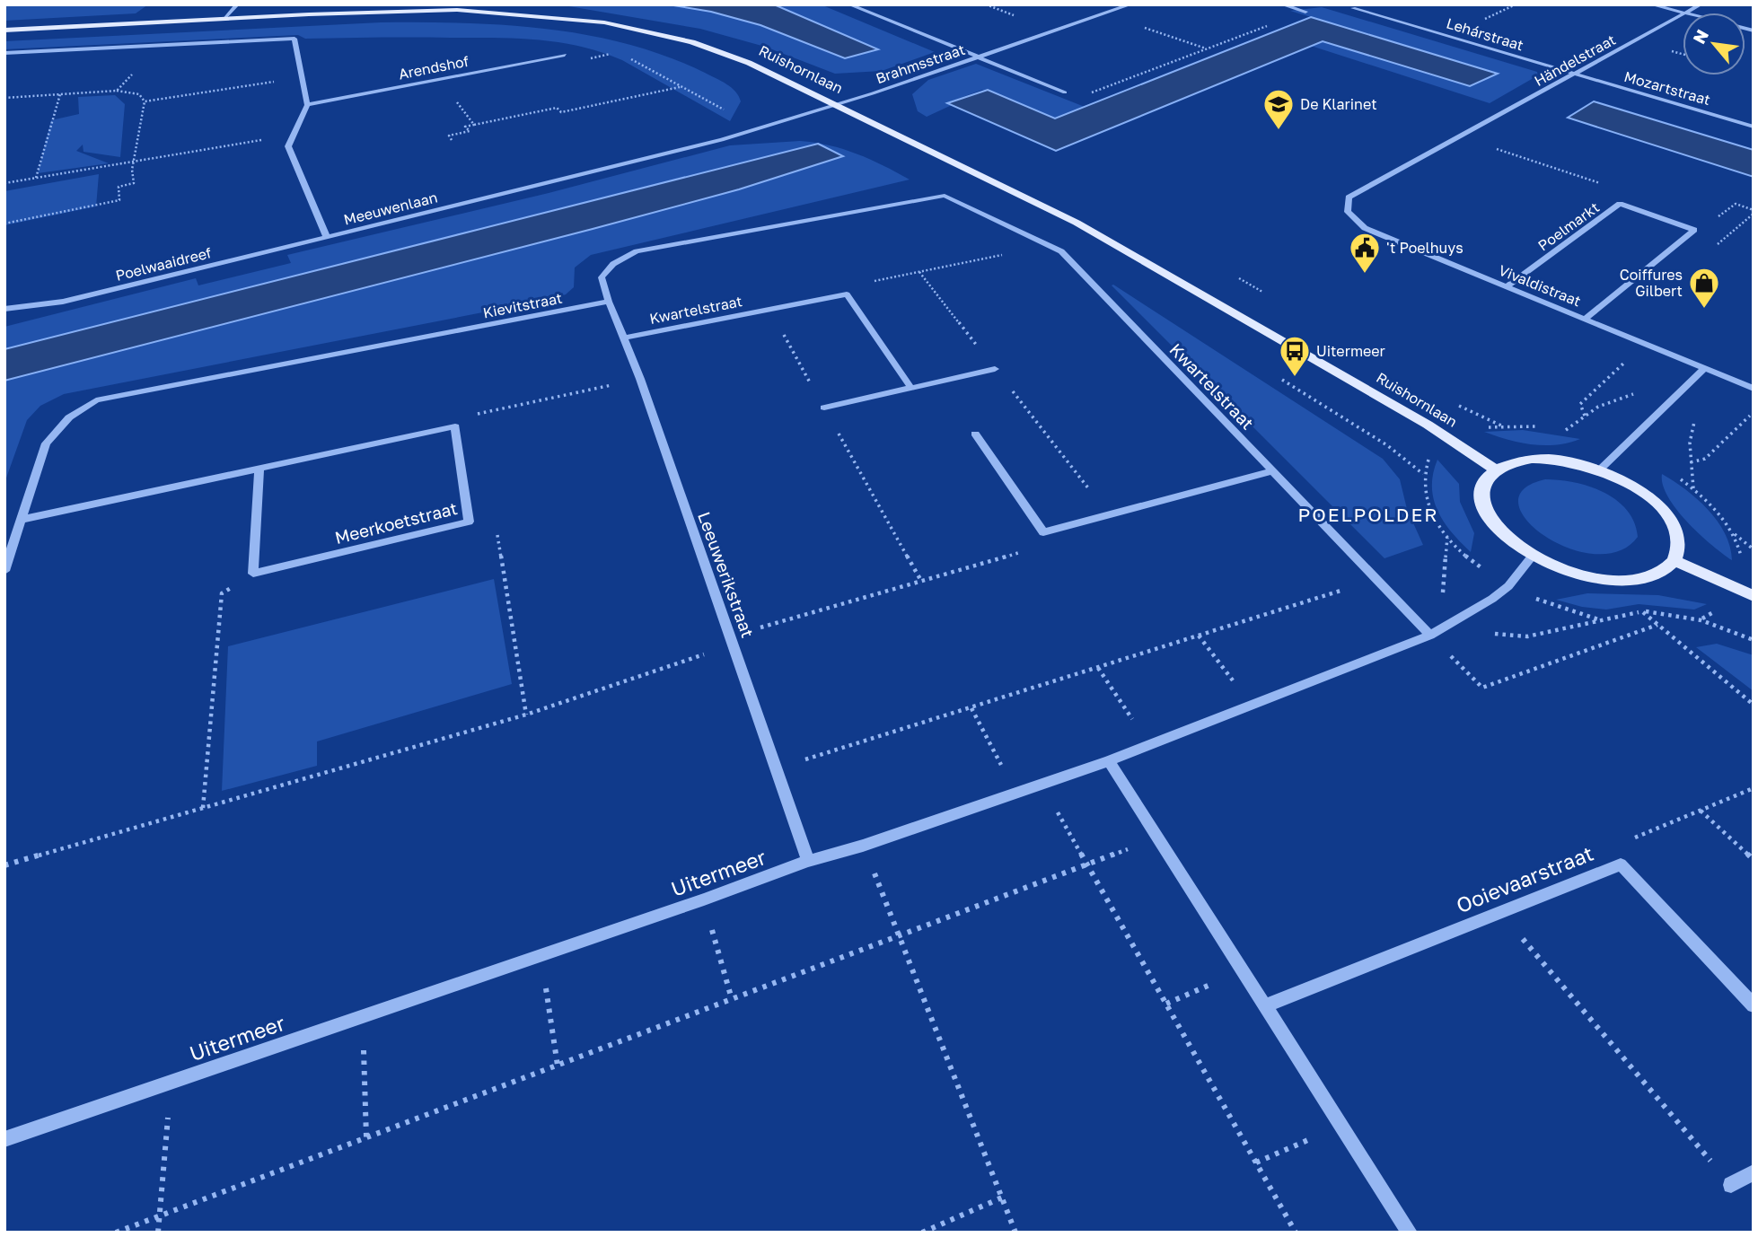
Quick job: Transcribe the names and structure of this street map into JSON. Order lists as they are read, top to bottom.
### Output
{
  "streets": {
    "main road": ["Ruishornlaan"],
    "street": [
      "Lehárstraat",
      "Händelstraat",
      "Brahmsstraat",
      "Arendshof",
      "Mozartstraat",
      "Meeuwenlaan",
      "Poelmarkt",
      "Poelwaaidreef",
      "Vivaldistraat",
      "Kievitstraat",
      "Kwartelstraat",
      "Meerkoetstraat",
      "Leeuwerikstraat",
      "Uitermeer",
      "Ooievaarstraat"
    ]
  },
  "crossings": [
    ["Lehárstraat", "Händelstraat"],
    ["Lehárstraat", "Mozartstraat"],
    ["Händelstraat", "Mozartstraat"],
    ["Händelstraat", "Vivaldistraat"],
    ["Brahmsstraat", "Ruishornlaan"],
    ["Brahmsstraat", "Meeuwenlaan"],
    ["Arendshof", "Meeuwenlaan"],
    ["Ruishornlaan", "Meeuwenlaan"],
    ["Meeuwenlaan", "Poelwaaidreef"],
    ["Poelmarkt", "Vivaldistraat"],
    ["Kievitstraat", "Kwartelstraat"],
    ["Kievitstraat", "Leeuwerikstraat"],
    ["Kwartelstraat", "Leeuwerikstraat"],
    ["Kwartelstraat", "Uitermeer"],
    ["Leeuwerikstraat", "Uitermeer"]
  ],
  "districts": ["POELPOLDER"],
  "places": {
    "school or university": ["De Klarinet"],
    "public building": ["'t Poelhuys"],
    "shop": ["Coiffures Gilbert"],
    "bus stop": ["Uitermeer"]
  },
  "north": "top left"
}
